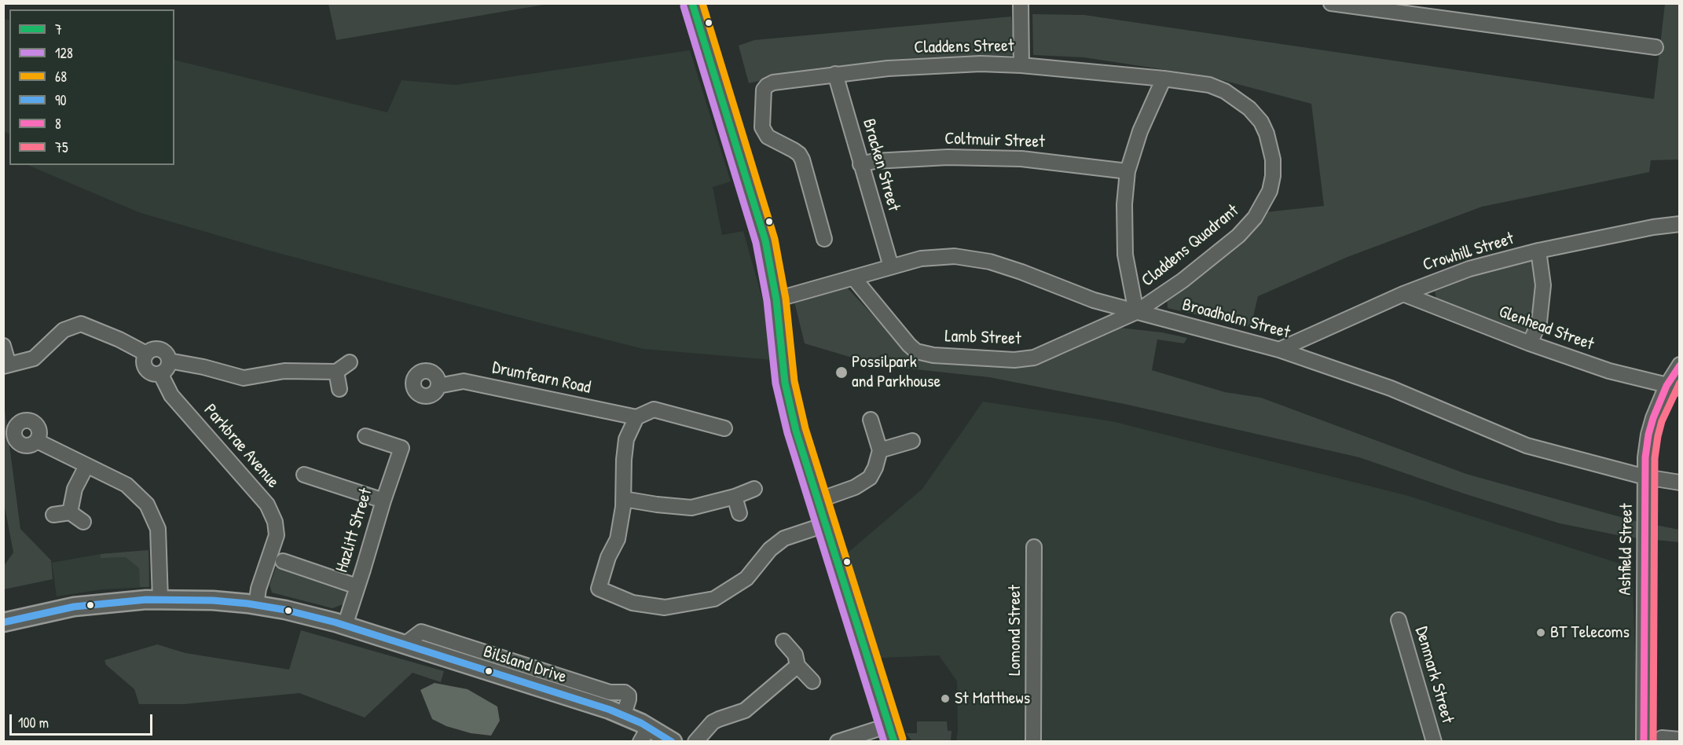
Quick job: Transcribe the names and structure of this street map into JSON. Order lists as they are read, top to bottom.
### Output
{
  "streets": {
    "main road": ["Bilsland Drive"],
    "street": [
      "Claddens Street",
      "Coltmuir Street",
      "Bracken Street",
      "Claddens Quadrant",
      "Crowhill Street",
      "Broadholm Street",
      "Glenhead Street",
      "Lamb Street",
      "Drumfearn Road",
      "Parkbrae Avenue",
      "Hazlitt Street",
      "Ashfield Street",
      "Lomond Street",
      "Denmark Street"
    ]
  },
  "crossings": [
    ["Claddens Street", "Bracken Street"],
    ["Claddens Street", "Claddens Quadrant"],
    ["Coltmuir Street", "Bracken Street"],
    ["Bracken Street", "Broadholm Street"],
    ["Claddens Quadrant", "Broadholm Street"],
    ["Claddens Quadrant", "Lamb Street"],
    ["Crowhill Street", "Broadholm Street"],
    ["Crowhill Street", "Glenhead Street"],
    ["Broadholm Street", "Lamb Street"],
    ["Broadholm Street", "Ashfield Street"],
    ["Glenhead Street", "Ashfield Street"],
    ["Parkbrae Avenue", "Bilsland Drive"],
    ["Hazlitt Street", "Bilsland Drive"]
  ],
  "places": ["Possilpark and Parkhouse", "BT Telecoms", "St Matthews"],
  "lines": [
    "transit line 7",
    "transit line 68",
    "transit line 128",
    "transit line 8",
    "transit line 75",
    "transit line 90"
  ],
  "legend": [
    "7",
    "128",
    "68",
    "90",
    "8",
    "75"
  ],
  "scale_bar": "100 m"
}
